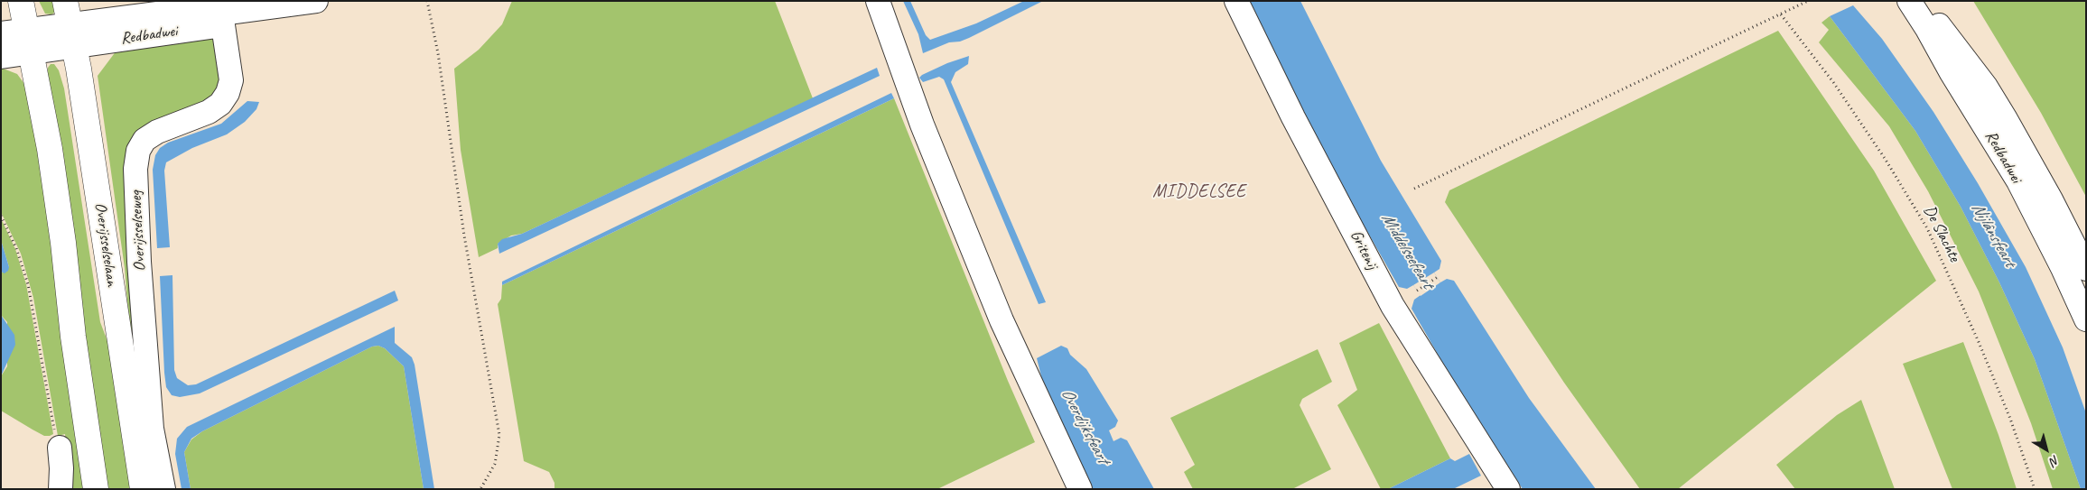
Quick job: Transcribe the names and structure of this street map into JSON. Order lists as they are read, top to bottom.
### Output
{
  "streets": {
    "main road": ["Overijsselselaan"],
    "street": ["Redbadwei", "Overijsselseweg", "Gritenij"],
    "path": ["De Slachte"]
  },
  "crossings": [
    ["Redbadwei", "Overijsselseweg"],
    ["Redbadwei", "Overijsselselaan"]
  ],
  "districts": ["MIDDELSEE"],
  "water": ["Nijlânsfeart", "Middelseefeart", "Overdijksfeart"],
  "north": "bottom right"
}
